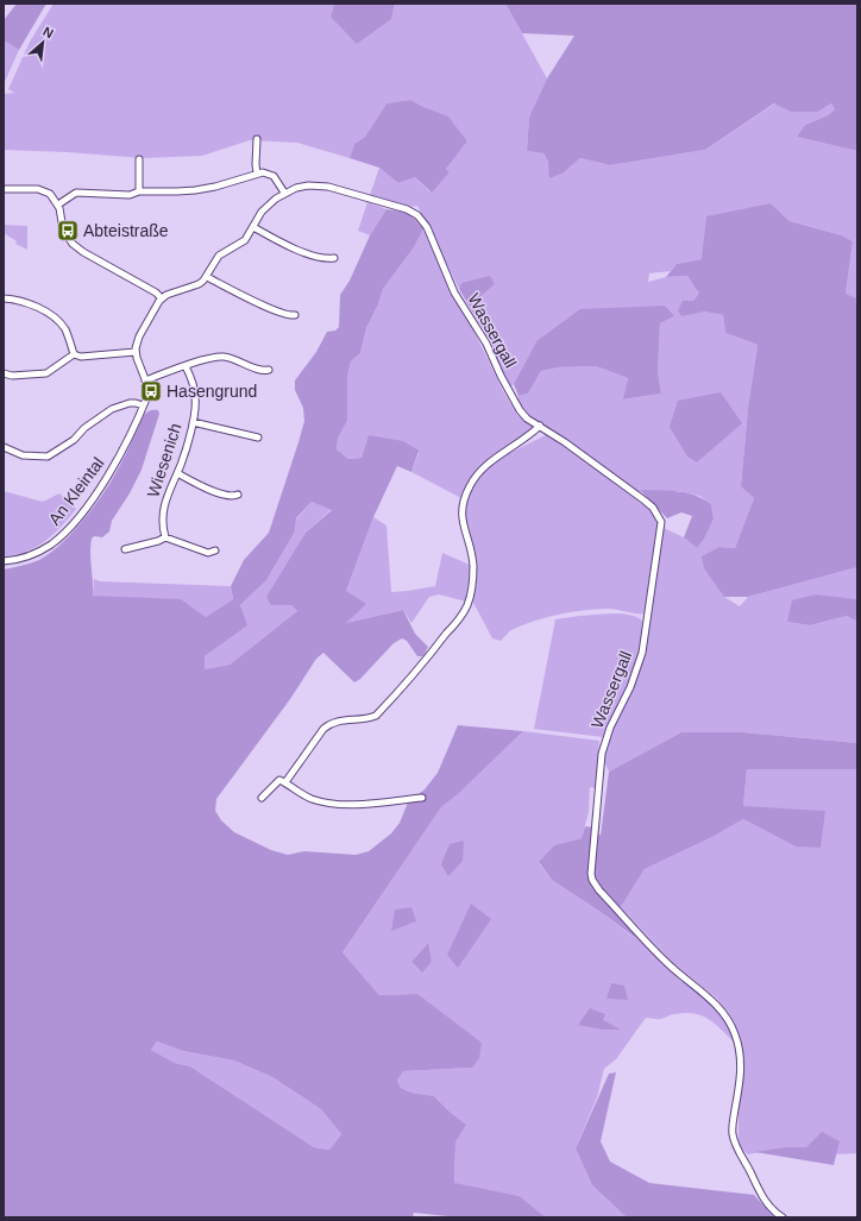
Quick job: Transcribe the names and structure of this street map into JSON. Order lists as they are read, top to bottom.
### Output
{
  "streets": {
    "street": ["Wassergall", "Wiesenich", "An Kleintal"]
  },
  "places": {
    "bus stop": ["Abteistraße", "Hasengrund"]
  },
  "north": "top right"
}
